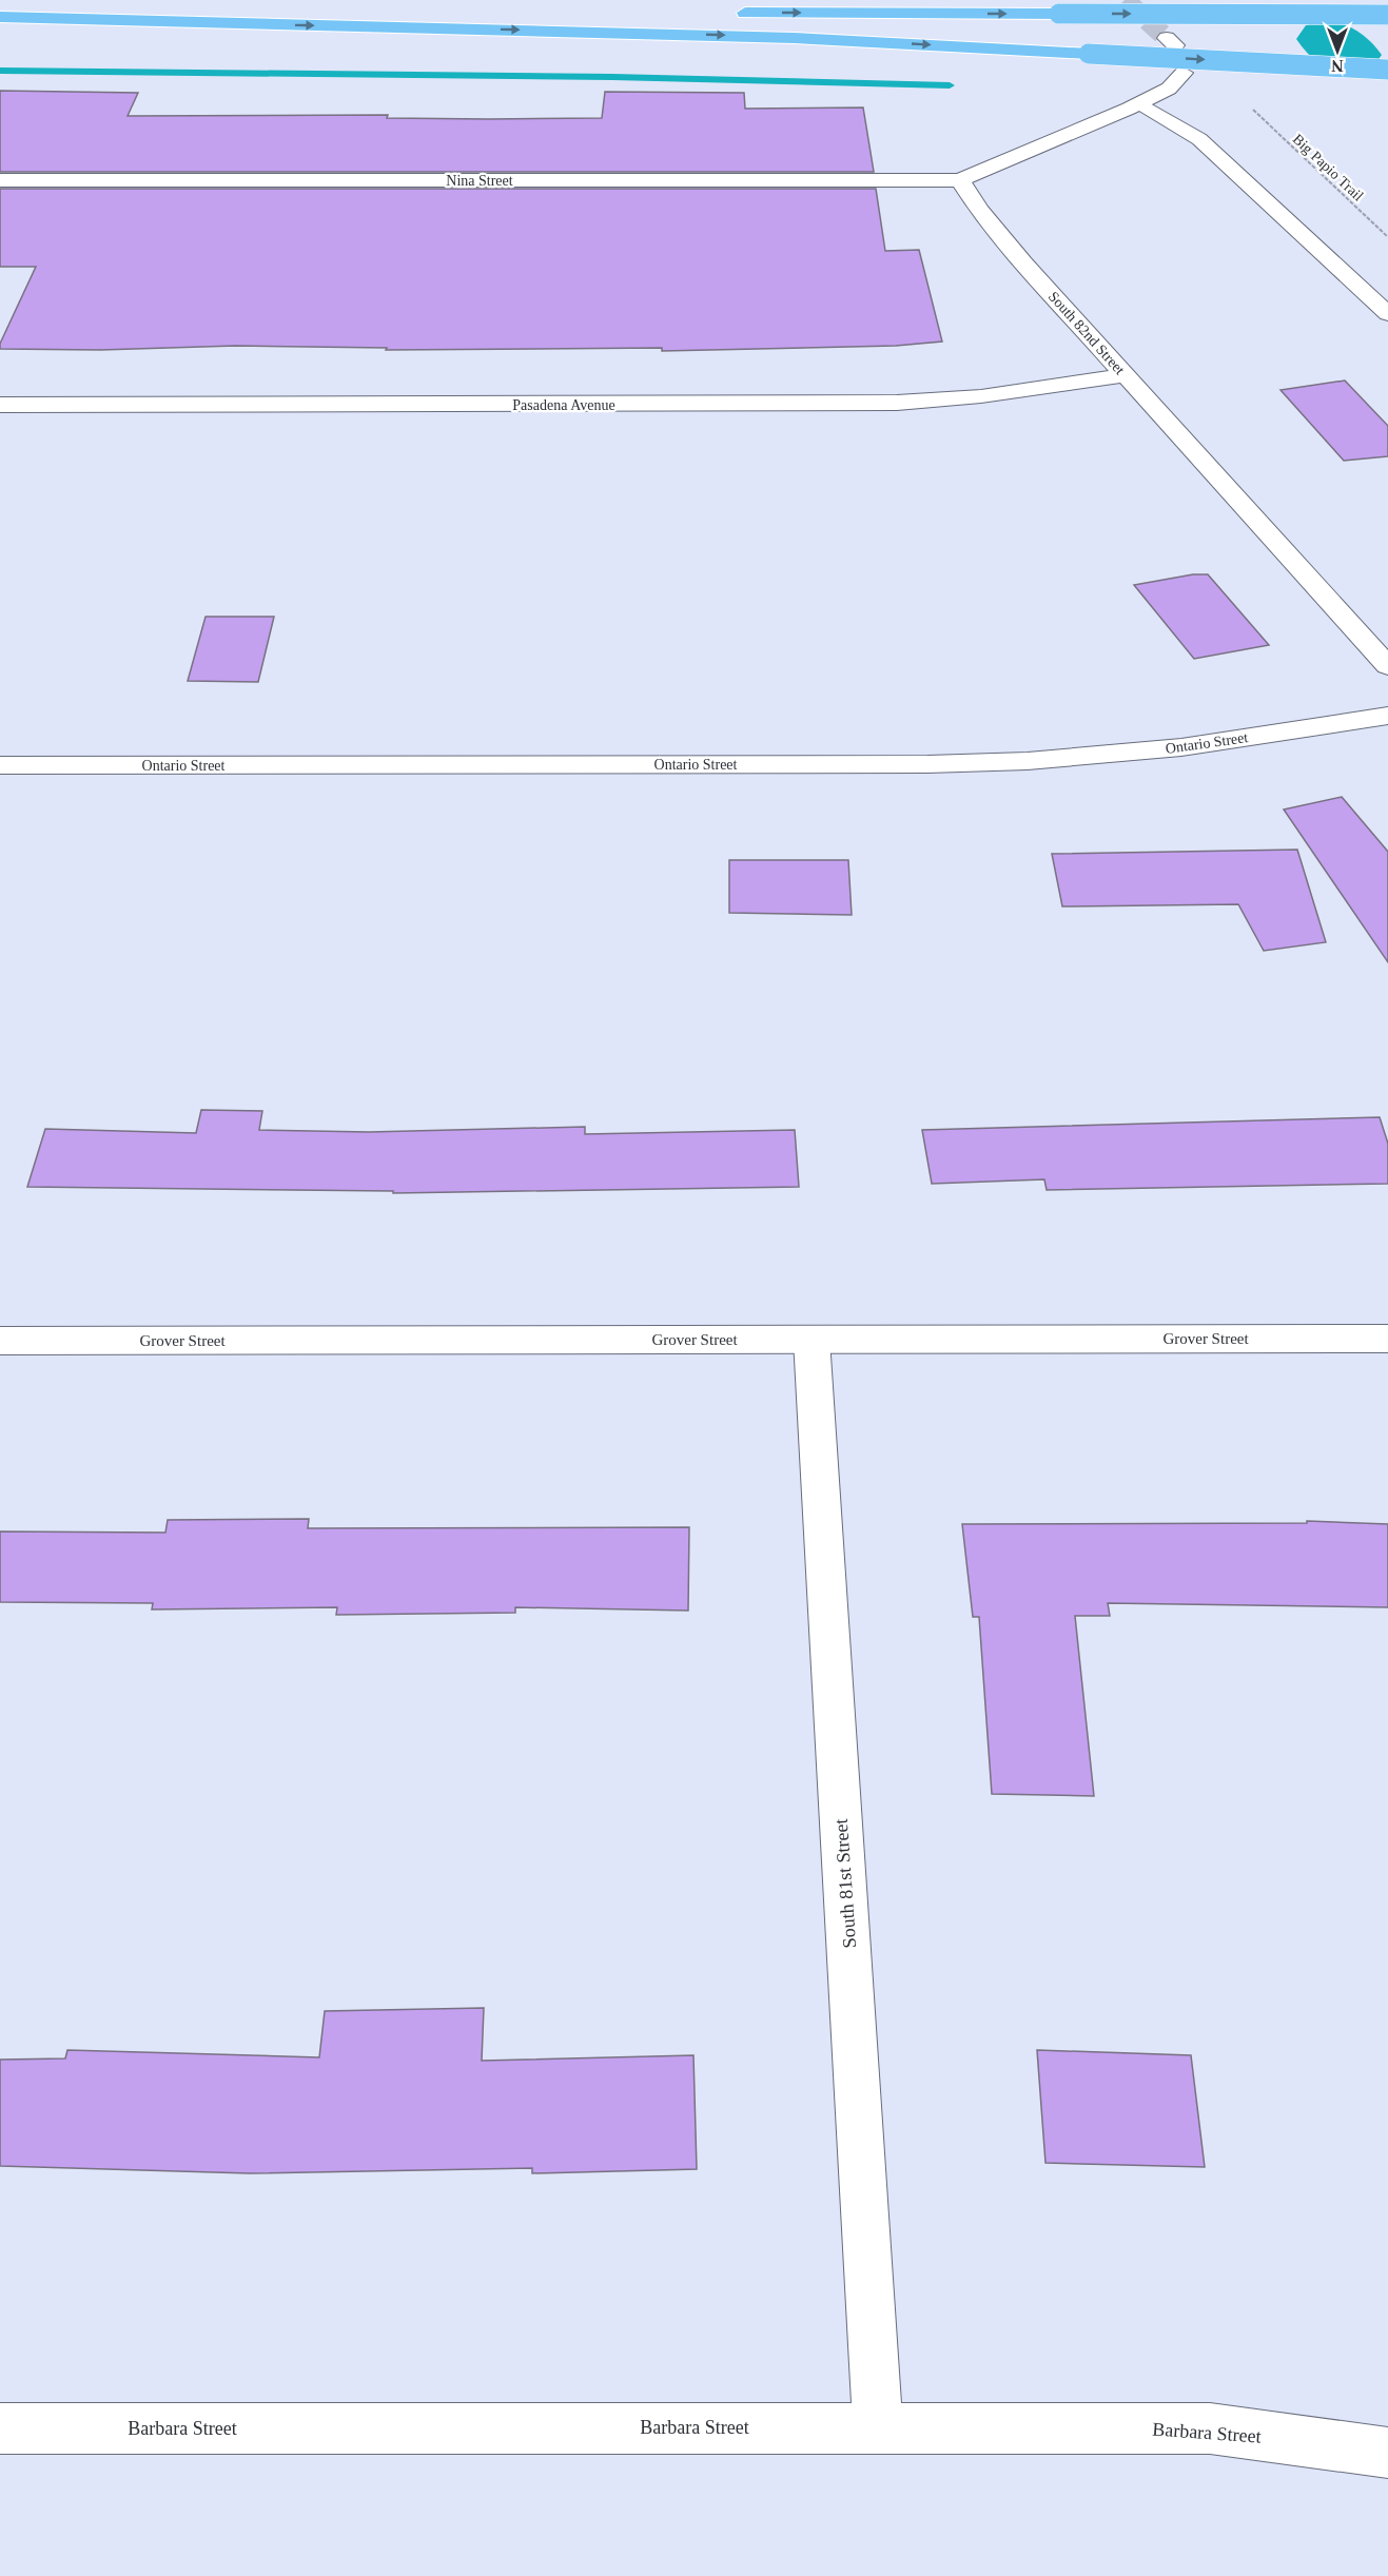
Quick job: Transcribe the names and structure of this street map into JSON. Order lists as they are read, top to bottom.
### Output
{
  "streets": {
    "street": [
      "Nina Street",
      "South 82nd Street",
      "Pasadena Avenue",
      "Ontario Street",
      "Grover Street",
      "South 81st Street",
      "Barbara Street"
    ],
    "path": ["Big Papio Trail"]
  },
  "crossings": [
    ["Nina Street", "South 82nd Street"],
    ["South 82nd Street", "Pasadena Avenue"],
    ["Grover Street", "South 81st Street"],
    ["South 81st Street", "Barbara Street"]
  ],
  "north": "bottom"
}
